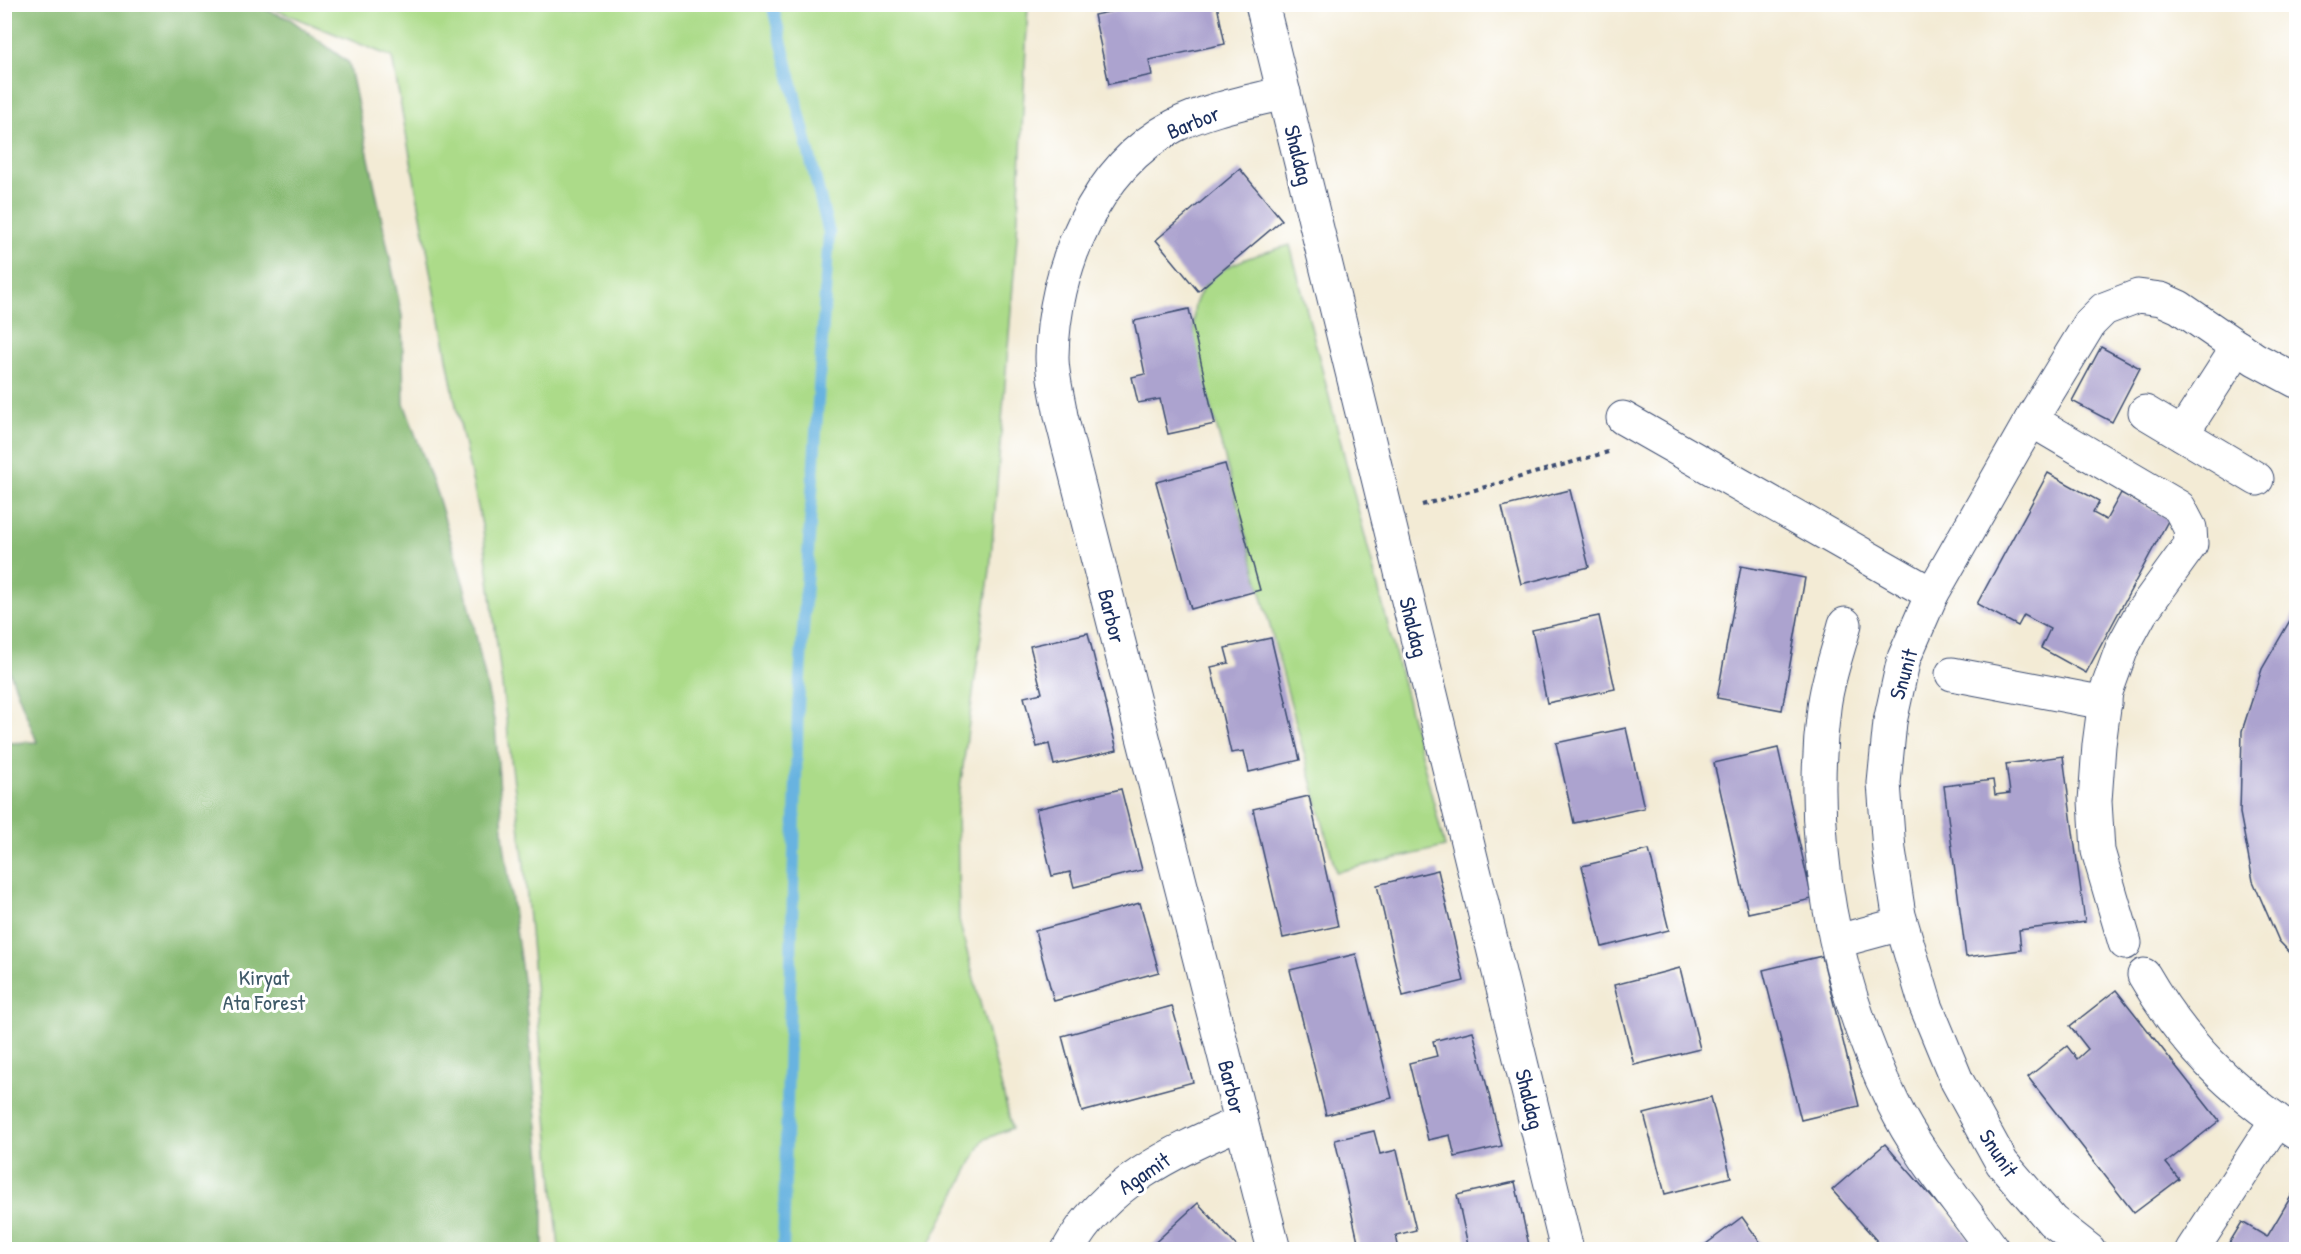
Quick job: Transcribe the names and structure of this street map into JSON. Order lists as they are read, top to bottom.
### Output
{
  "streets": {
    "street": [
      "Barbor",
      "Shaldag",
      "Snunit",
      "Agamit"
    ]
  },
  "crossings": [
    ["Barbor", "Shaldag"],
    ["Barbor", "Agamit"]
  ],
  "parks": ["Kiryat Ata Forest"]
}
